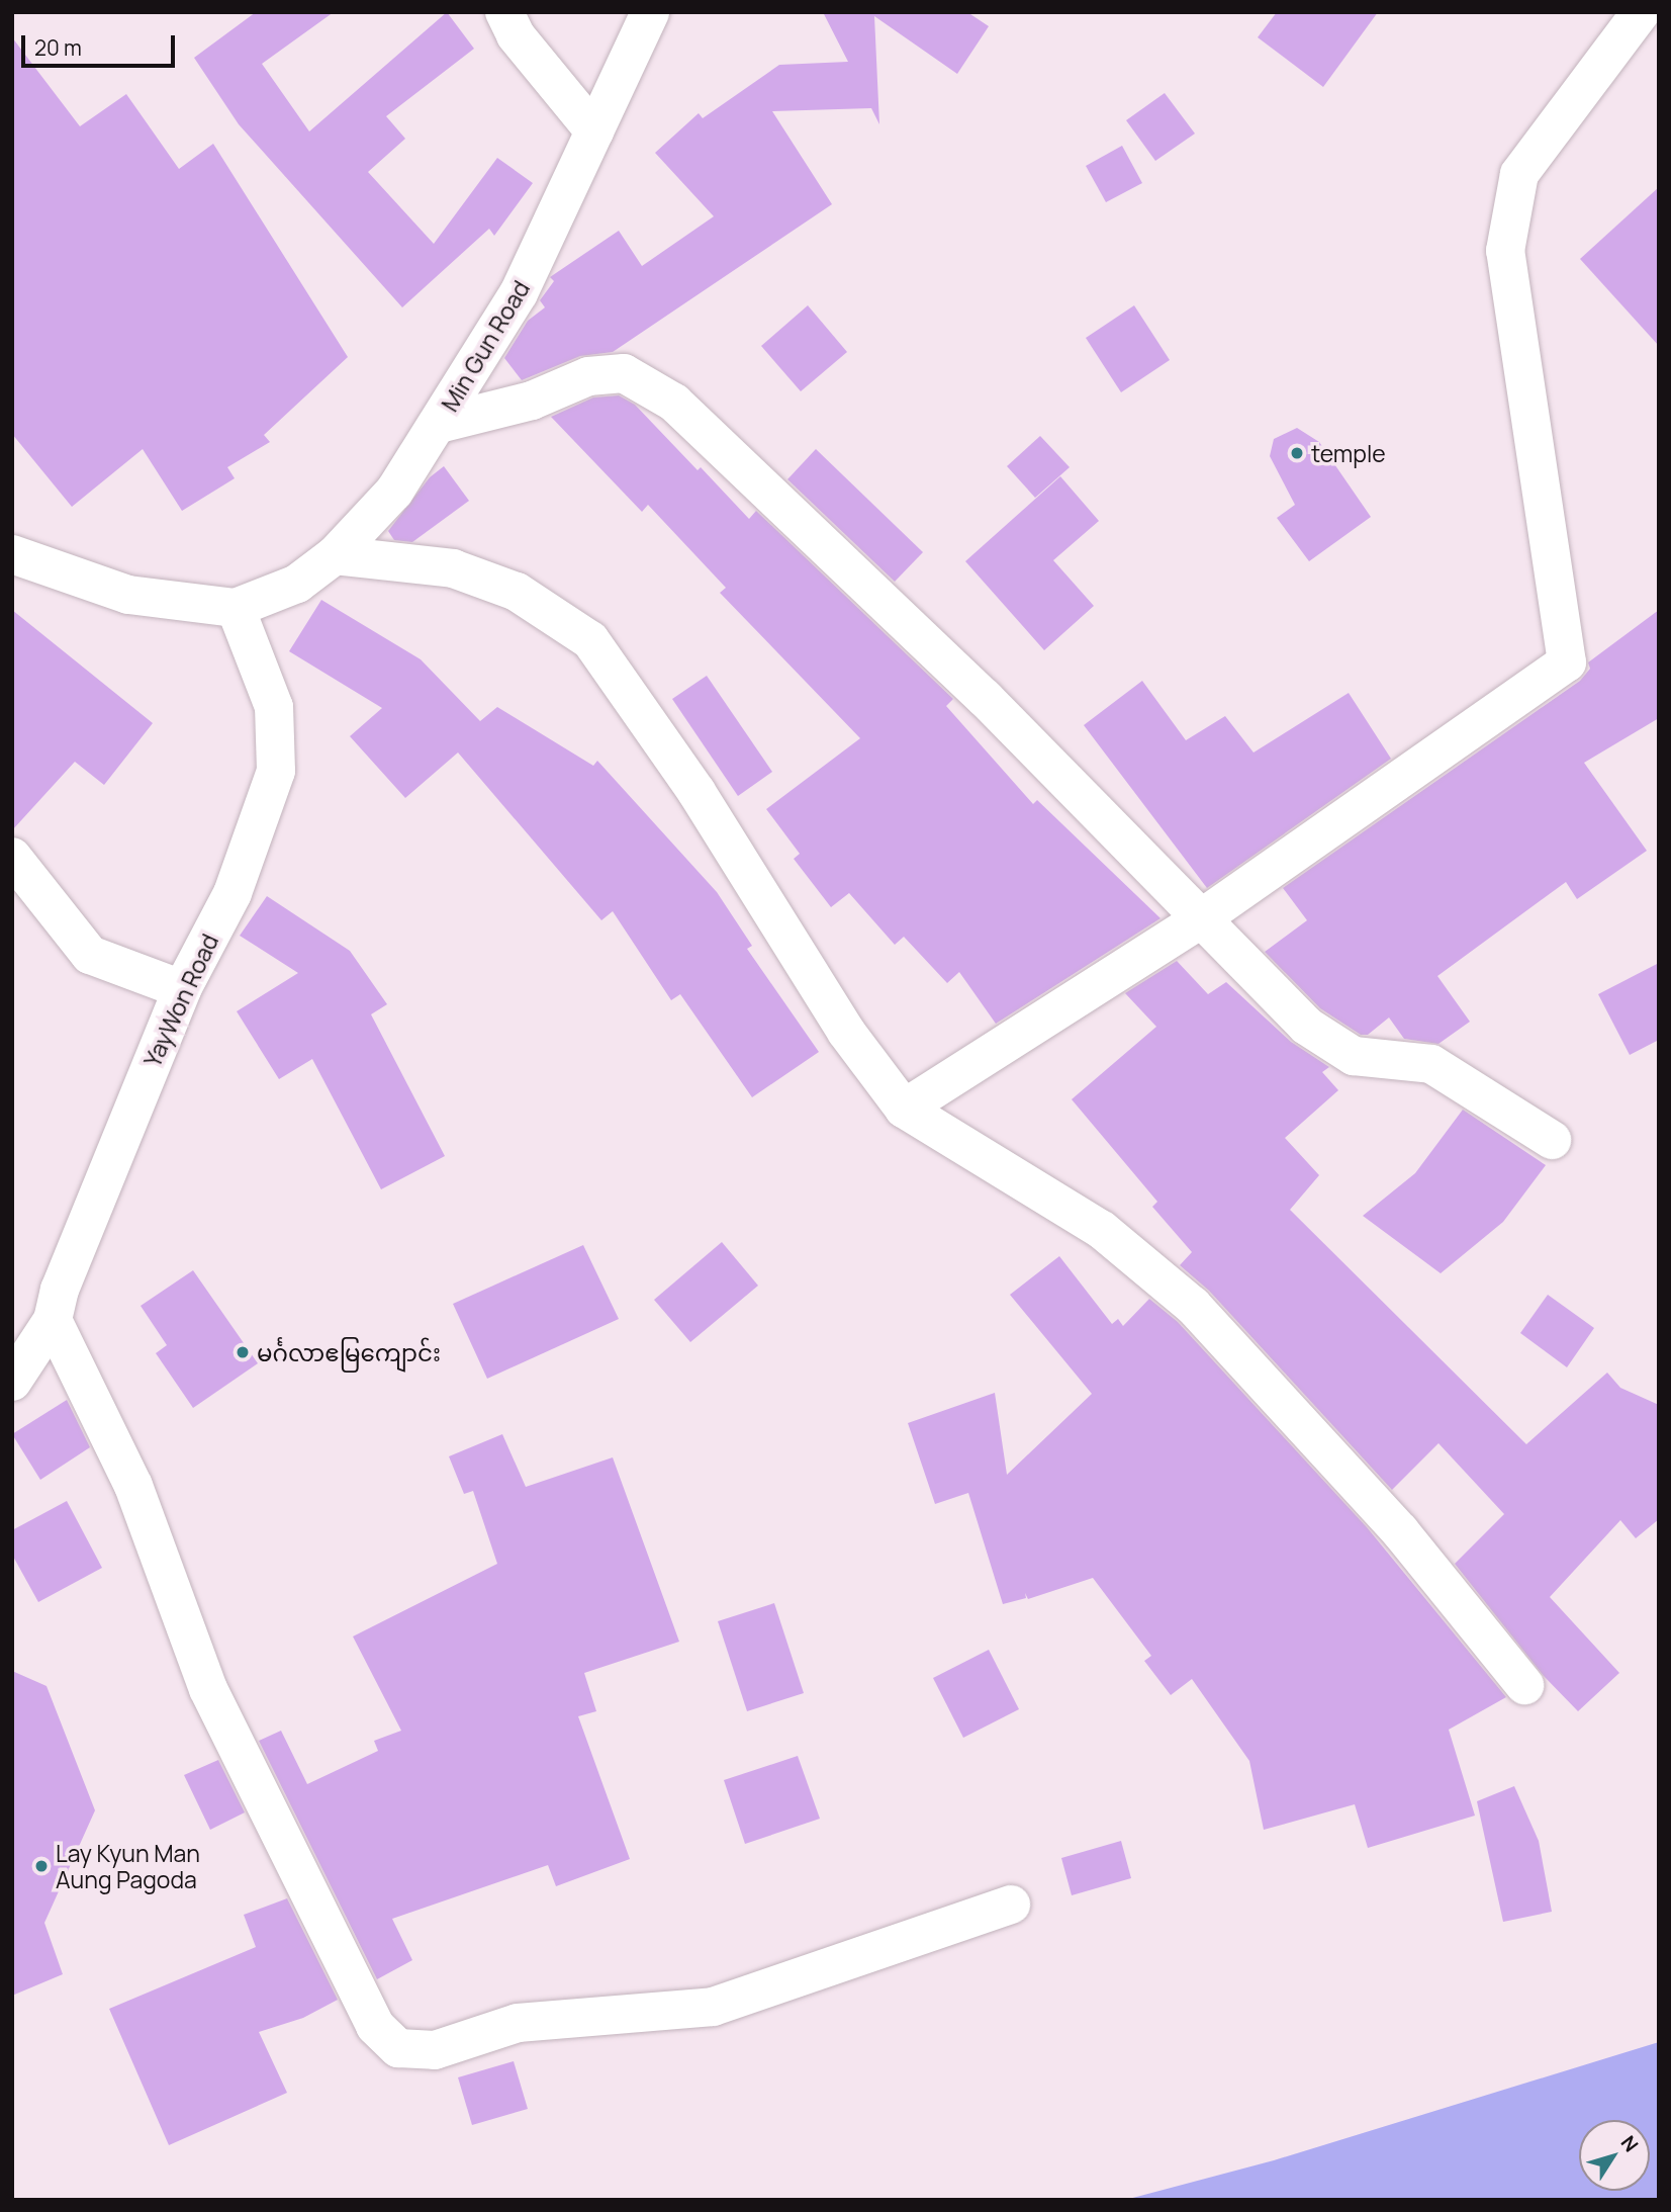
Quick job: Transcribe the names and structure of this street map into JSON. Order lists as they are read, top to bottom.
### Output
{
  "streets": {
    "street": ["Min Gun Road", "YayWon Road"]
  },
  "crossings": [
    ["Min Gun Road", "YayWon Road"]
  ],
  "places": ["temple", "မင်္ဂလာဧမြကျောင်း", "Lay Kyun Man Aung Pagoda"],
  "scale_bar": "20 m",
  "north": "top right"
}
